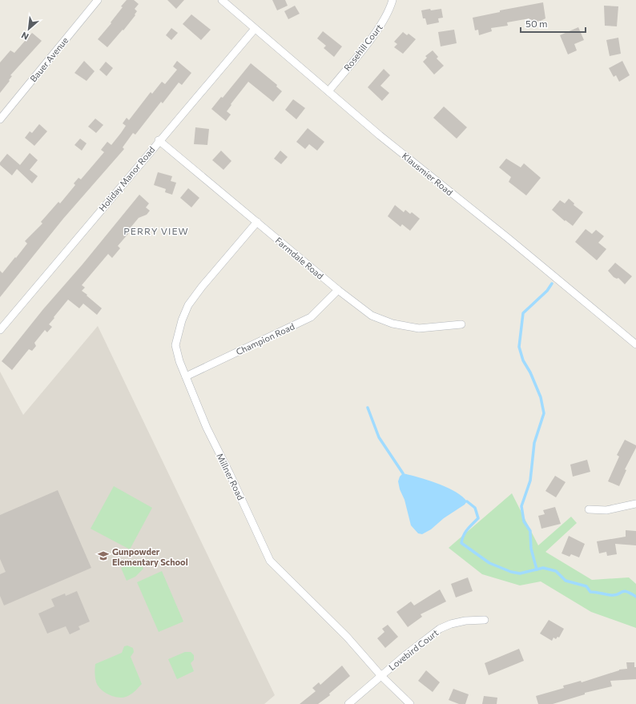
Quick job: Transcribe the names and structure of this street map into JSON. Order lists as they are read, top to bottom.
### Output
{
  "streets": {
    "street": [
      "Rosehill Court",
      "Bauer Avenue",
      "Klausmier Road",
      "Holiday Manor Road",
      "Farmdale Road",
      "Champion Road",
      "Millner Road",
      "Lovebird Court"
    ]
  },
  "crossings": [
    ["Rosehill Court", "Klausmier Road"],
    ["Klausmier Road", "Holiday Manor Road"],
    ["Holiday Manor Road", "Farmdale Road"],
    ["Farmdale Road", "Champion Road"],
    ["Farmdale Road", "Millner Road"],
    ["Champion Road", "Millner Road"],
    ["Millner Road", "Lovebird Court"]
  ],
  "districts": ["PERRY VIEW"],
  "places": {
    "school or university": ["Gunpowder Elementary School"]
  },
  "scale_bar": "50 m",
  "north": "bottom left"
}
